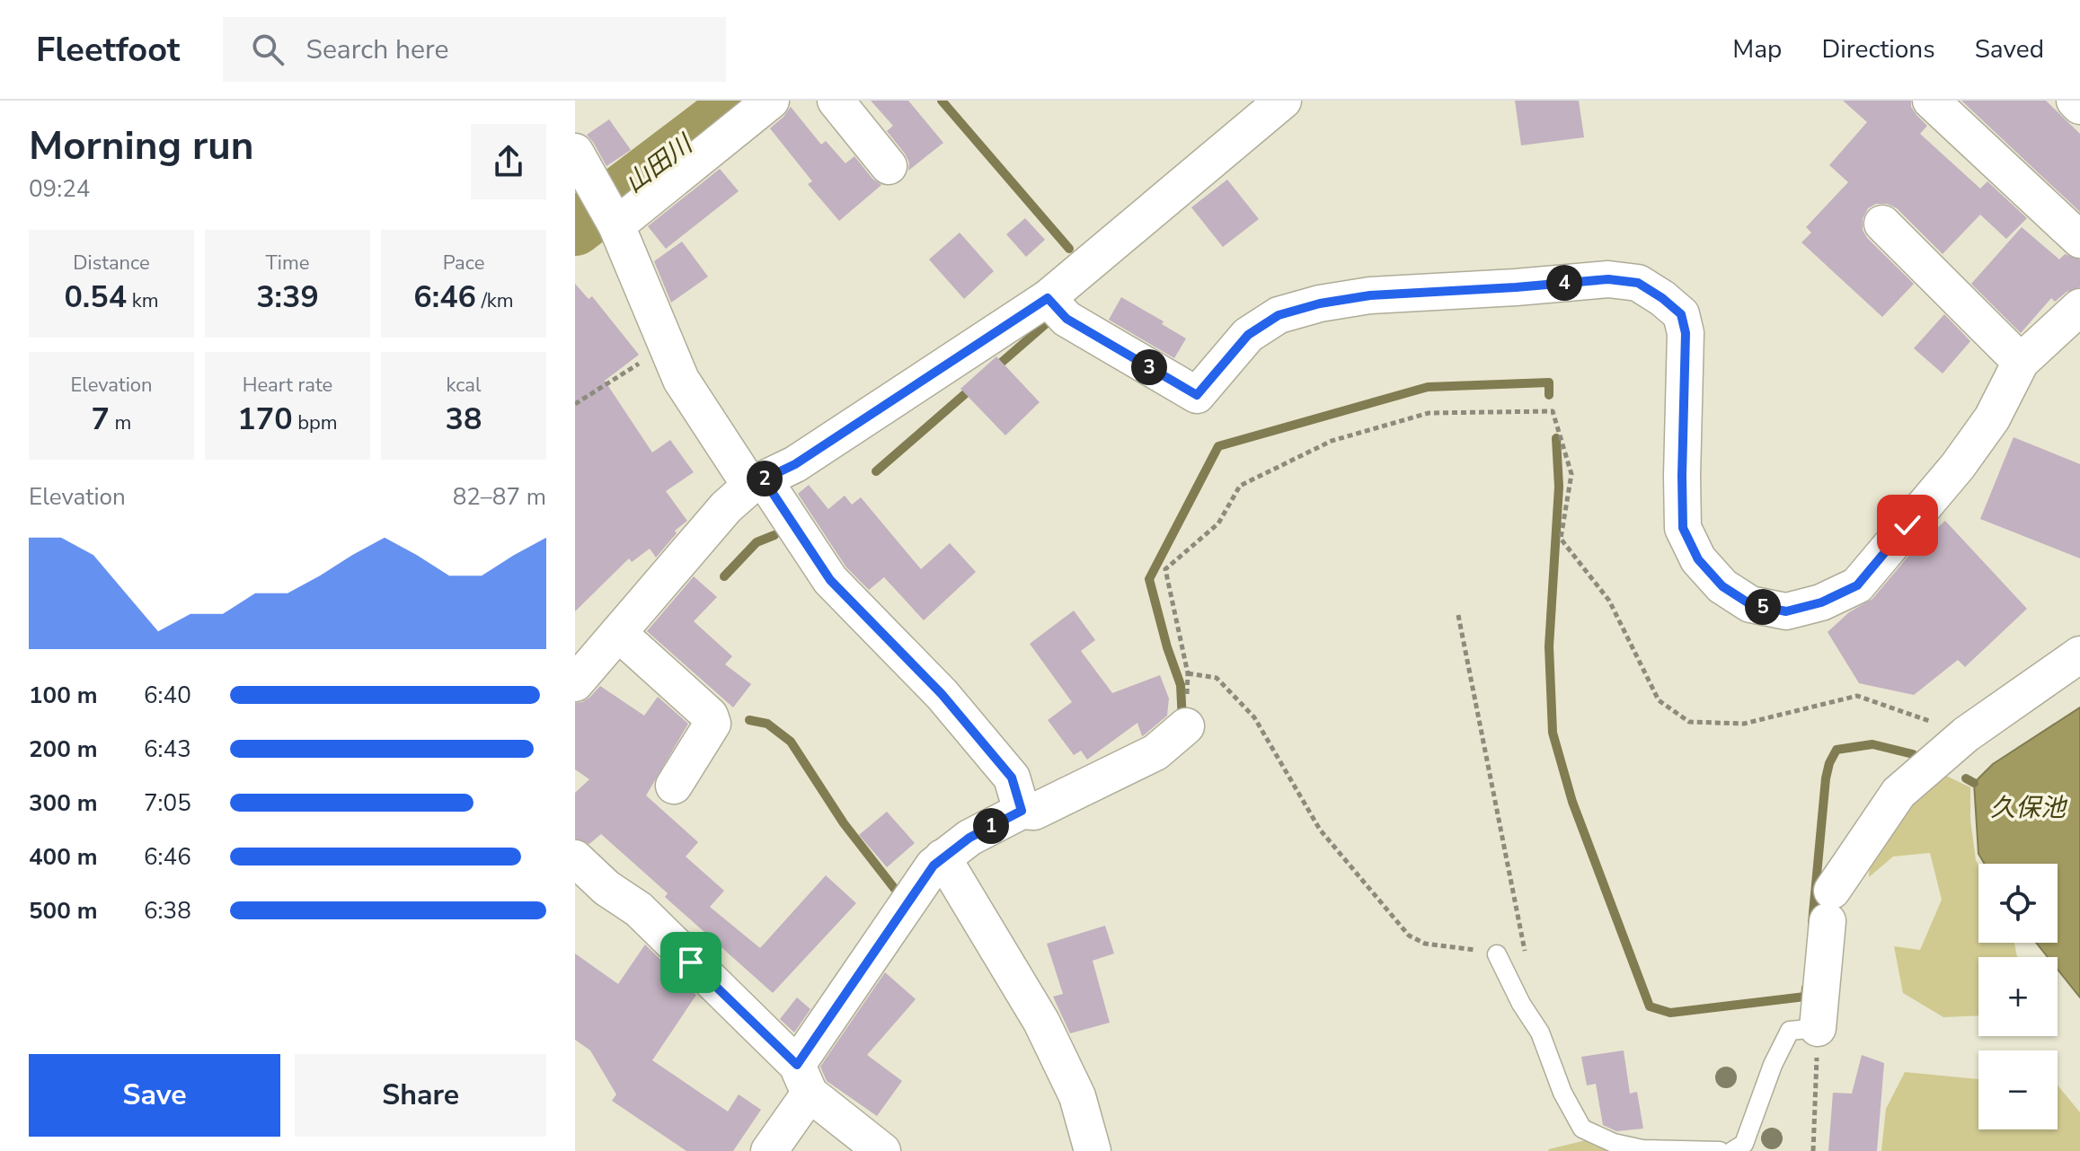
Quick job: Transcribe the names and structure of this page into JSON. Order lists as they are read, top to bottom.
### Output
{
  "water": ["山田川", "久保池"],
  "page": {
    "header": "Fleetfoot",
    "search": "Search here",
    "nav": ["Map", "Directions", "Saved"],
    "heading": ["Morning run", "09:24"],
    "stats": [
      ["Distance", "0.54 km"],
      ["Time", "3:39"],
      ["Pace", "6:46 /km"],
      ["Elevation", "7 m"],
      ["Heart rate", "170 bpm"],
      ["kcal", "38"]
    ],
    "pins": [
      "4",
      "3",
      "2",
      "5",
      "1"
    ],
    "chart": ["Elevation", "82–87 m"],
    "list": [
      {
        "name": "100 m",
        "note": "6:40"
      },
      {
        "name": "200 m",
        "note": "6:43"
      },
      {
        "name": "300 m",
        "note": "7:05"
      },
      {
        "name": "400 m",
        "note": "6:46"
      },
      {
        "name": "500 m",
        "note": "6:38"
      }
    ],
    "map_buttons": ["+", "−"],
    "buttons": ["Save", "Share"]
  }
}
